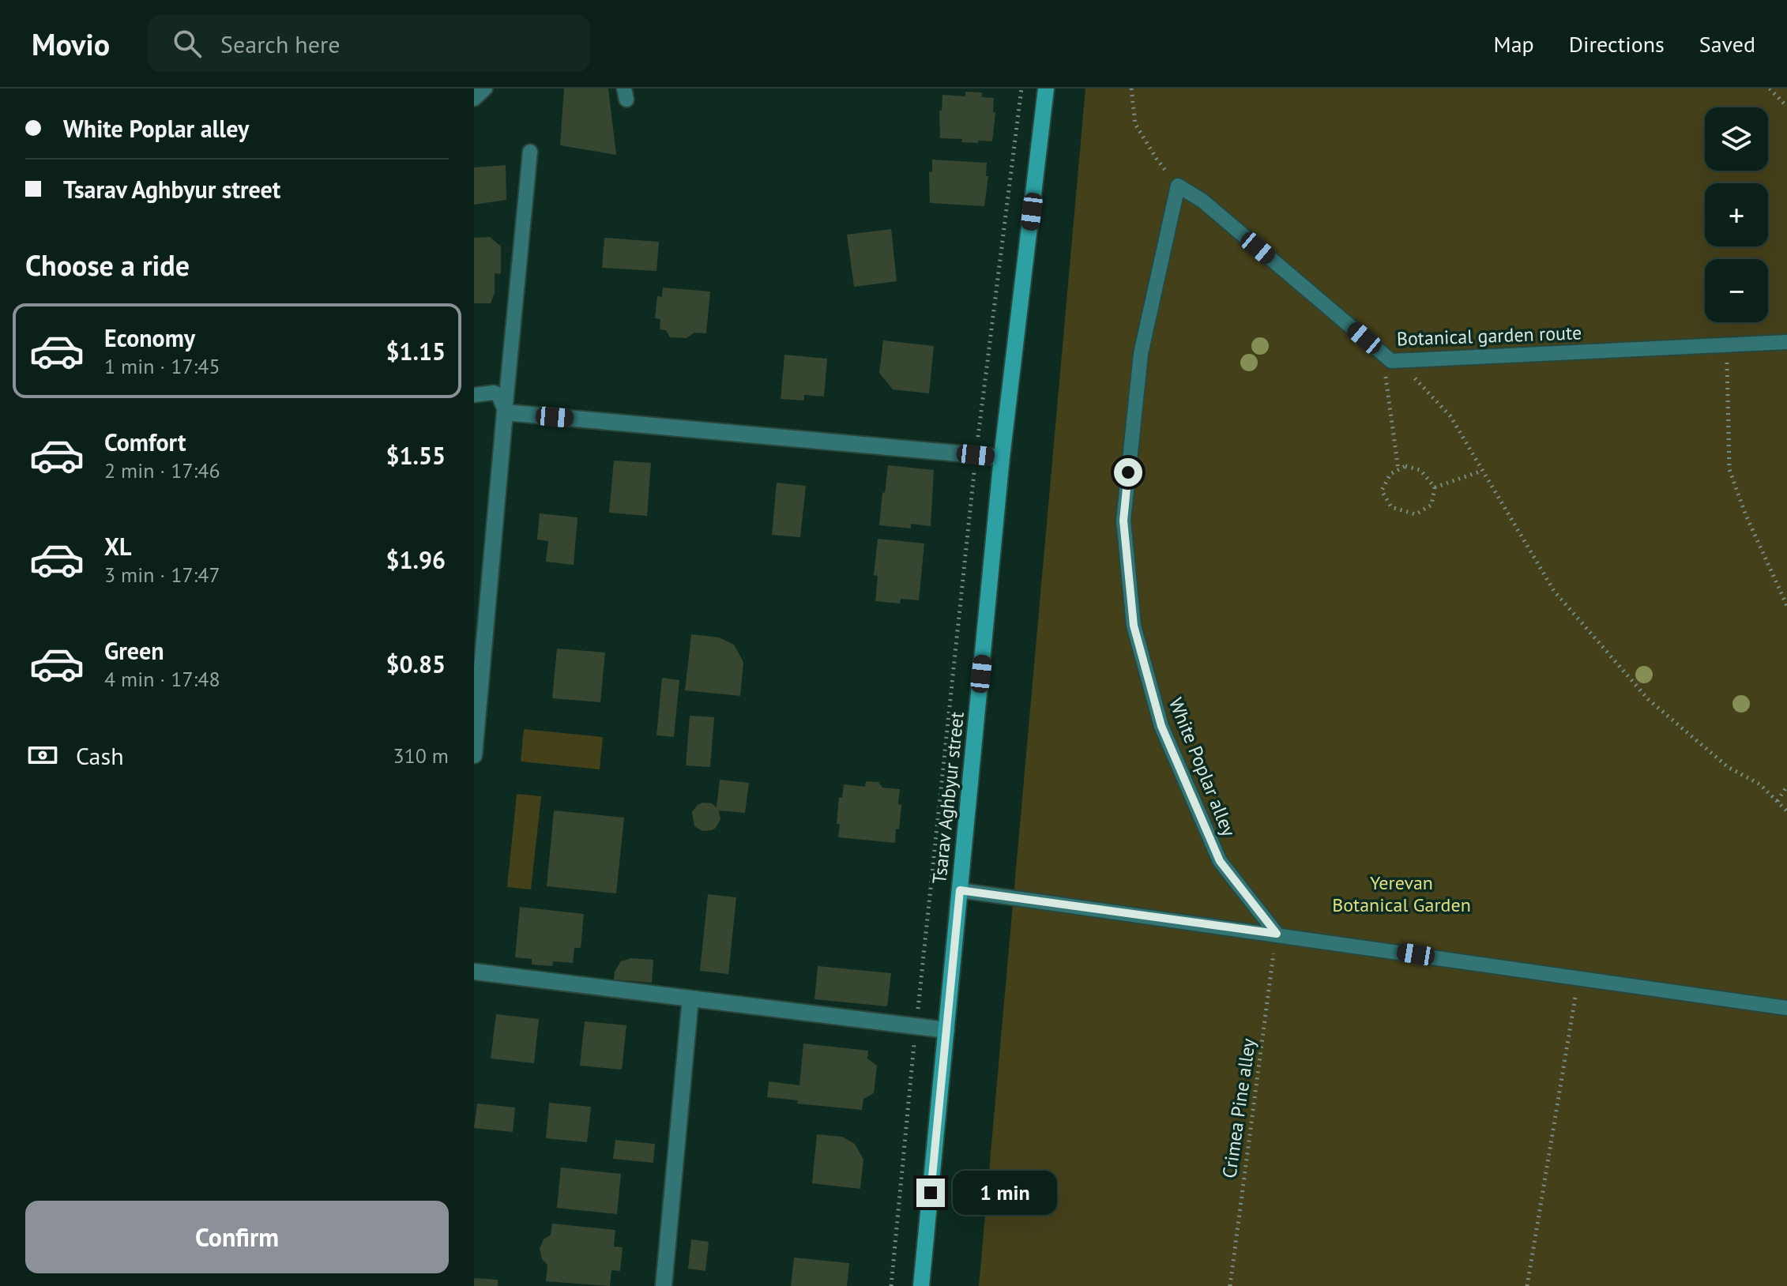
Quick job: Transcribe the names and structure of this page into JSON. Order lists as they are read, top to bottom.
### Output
{
  "streets": {
    "main road": ["Tsarav Aghbyur street"],
    "lane": ["Botanical garden route", "White Poplar alley"],
    "path": ["Crimea Pine alley"]
  },
  "crossings": [
    ["Botanical garden route", "White Poplar alley"],
    ["White Poplar alley", "Crimea Pine alley"]
  ],
  "parks": ["Yerevan Botanical Garden"],
  "page": {
    "header": "Movio",
    "search": "Search here",
    "nav": ["Map", "Directions", "Saved"],
    "banner": ["White Poplar alley", "Tsarav Aghbyur street"],
    "map_buttons": ["+", "−"],
    "heading": "Choose a ride",
    "list": [
      {
        "name": "Economy",
        "note": "1 min · 17:45",
        "value": "$1.15"
      },
      {
        "name": "Comfort",
        "note": "2 min · 17:46",
        "value": "$1.55"
      },
      {
        "name": "XL",
        "note": "3 min · 17:47",
        "value": "$1.96"
      },
      {
        "name": "Green",
        "note": "4 min · 17:48",
        "value": "$0.85"
      }
    ],
    "pay": ["Cash", "310 m"],
    "bubble": "1 min",
    "buttons": "Confirm"
  }
}
